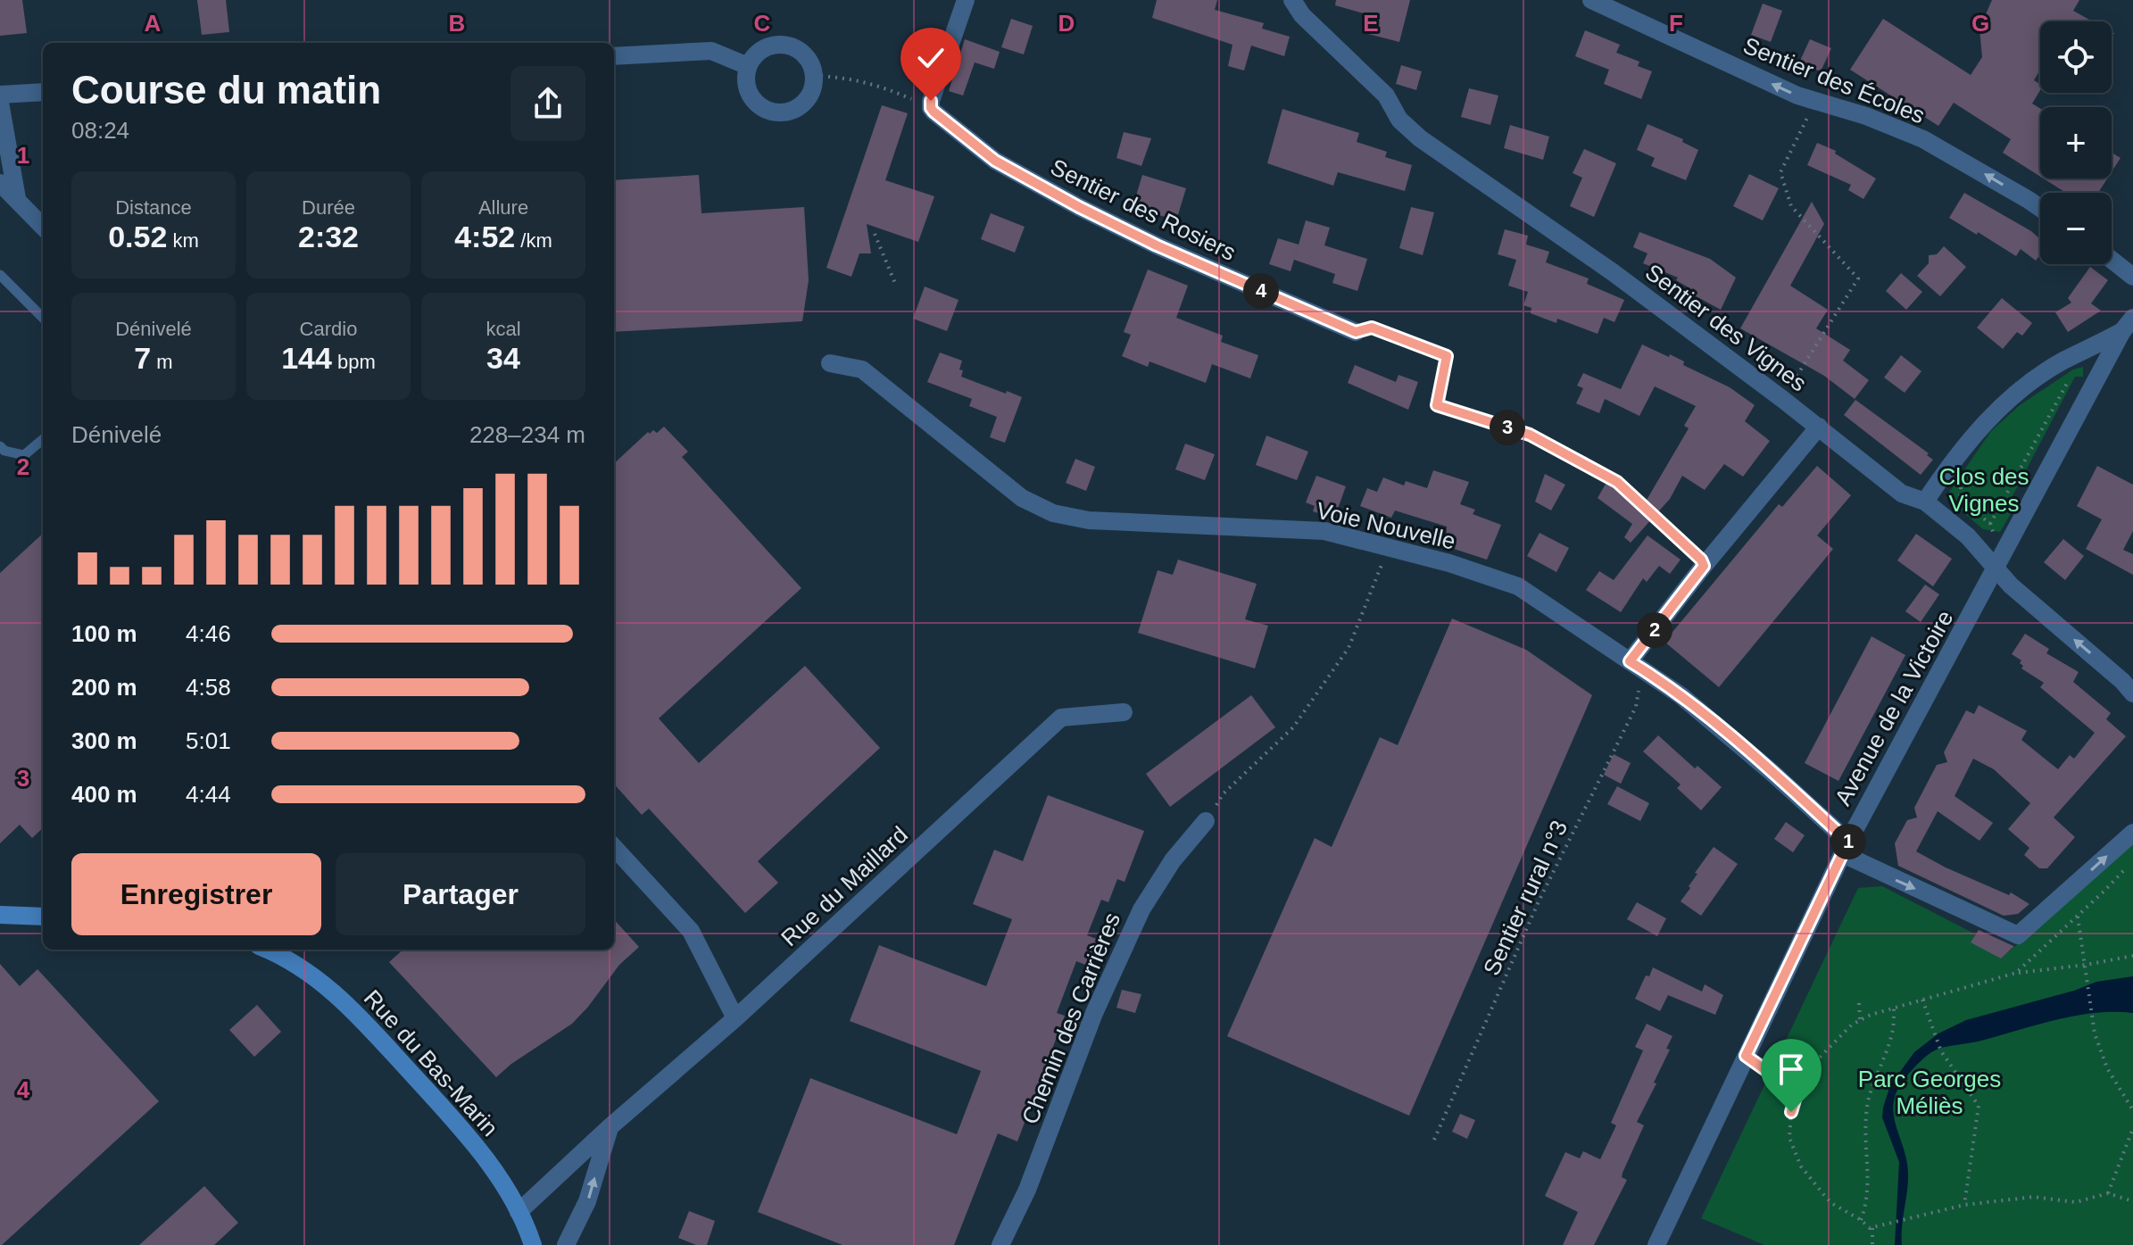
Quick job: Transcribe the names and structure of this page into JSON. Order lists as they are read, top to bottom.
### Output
{
  "streets": {
    "main road": ["Rue du Bas-Marin"],
    "street": [
      "Sentier des Écoles",
      "Sentier des Rosiers",
      "Sentier des Vignes",
      "Voie Nouvelle",
      "Avenue de la Victoire",
      "Rue du Maillard",
      "Chemin des Carrières"
    ],
    "path": ["Sentier rural n°3"]
  },
  "crossings": [
    ["Sentier des Vignes", "Avenue de la Victoire"],
    ["Voie Nouvelle", "Avenue de la Victoire"],
    ["Voie Nouvelle", "Sentier rural n°3"],
    ["Rue du Maillard", "Rue du Bas-Marin"]
  ],
  "one_way": ["Sentier des Écoles"],
  "parks": ["Clos des Vignes", "Parc Georges Méliès"],
  "page": {
    "map_buttons": ["+", "−"],
    "heading": ["Course du matin", "08:24"],
    "stats": [
      ["Distance", "0.52 km"],
      ["Durée", "2:32"],
      ["Allure", "4:52 /km"],
      ["Dénivelé", "7 m"],
      ["Cardio", "144 bpm"],
      ["kcal", "34"]
    ],
    "pins": [
      "4",
      "3",
      "2",
      "1"
    ],
    "chart": ["Dénivelé", "228–234 m"],
    "list": [
      {
        "name": "100 m",
        "note": "4:46"
      },
      {
        "name": "200 m",
        "note": "4:58"
      },
      {
        "name": "300 m",
        "note": "5:01"
      },
      {
        "name": "400 m",
        "note": "4:44"
      }
    ],
    "buttons": ["Enregistrer", "Partager"]
  },
  "grid": {
    "columns": [
      "A",
      "B",
      "C",
      "D",
      "E",
      "F",
      "G"
    ],
    "rows": [
      "1",
      "2",
      "3",
      "4"
    ]
  }
}
